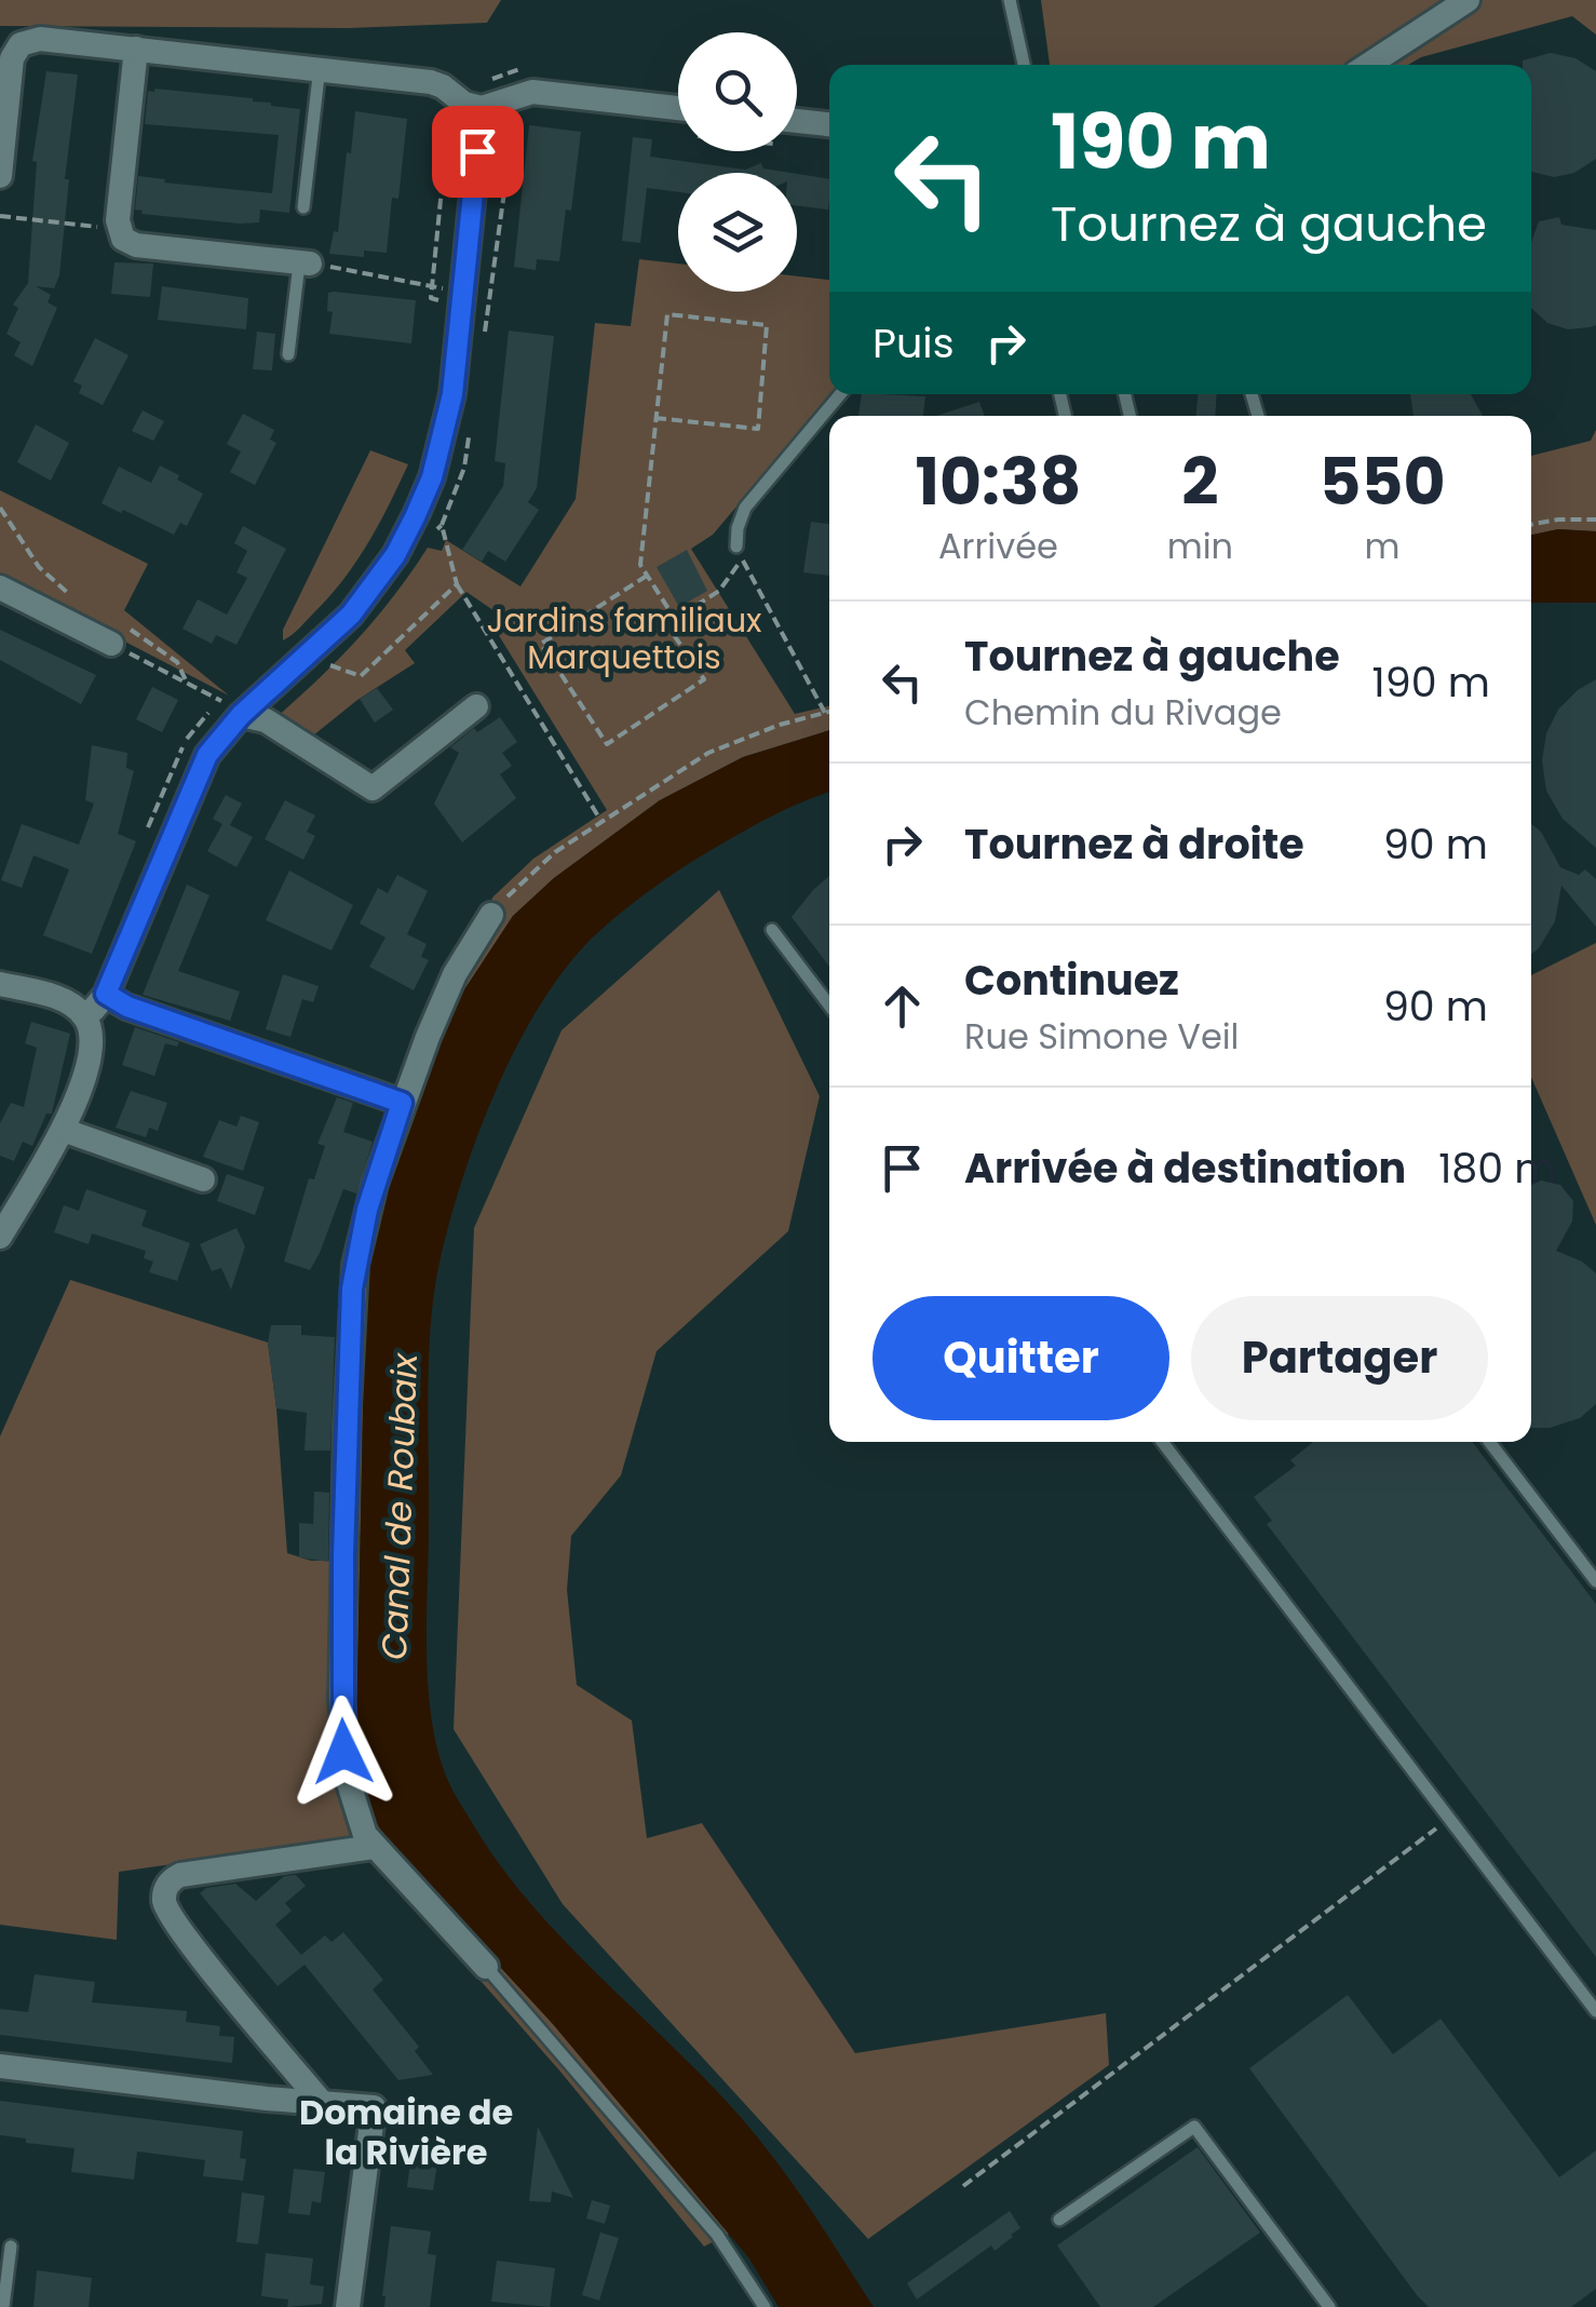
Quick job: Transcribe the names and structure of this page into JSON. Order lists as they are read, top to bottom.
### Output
{
  "districts": ["Domaine de la Rivière"],
  "water": ["Canal de Roubaix"],
  "parks": ["Jardins familiaux Marquettois"],
  "page": {
    "turn": ["190 m", "Tournez à gauche"],
    "then": "Puis",
    "eta": [
      "10:38",
      "Arrivée",
      "2",
      "min",
      "550",
      "m"
    ],
    "list": [
      {
        "name": "Tournez à gauche",
        "note": "Chemin du Rivage",
        "value": "190 m"
      },
      {
        "name": "Tournez à droite",
        "value": "90 m"
      },
      {
        "name": "Continuez",
        "note": "Rue Simone Veil",
        "value": "90 m"
      },
      {
        "name": "Arrivée à destination",
        "value": "180 m"
      }
    ],
    "buttons": ["Quitter", "Partager"]
  }
}
